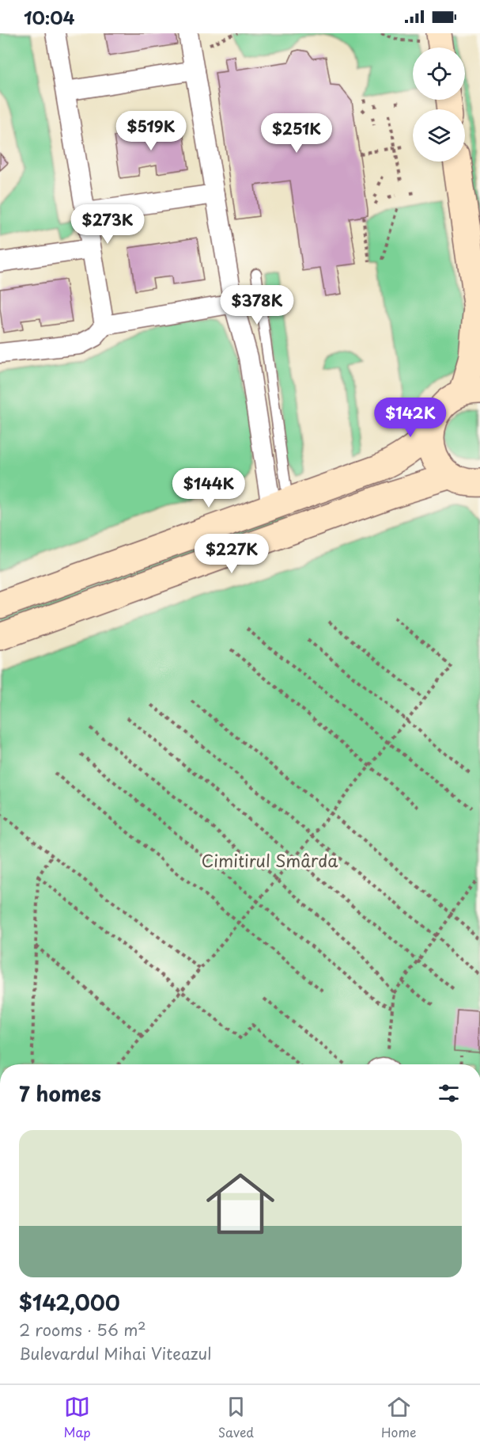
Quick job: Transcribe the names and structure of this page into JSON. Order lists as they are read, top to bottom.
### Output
{
  "parks": ["Cimitirul Smârda"],
  "page": {
    "status": "10:04",
    "price": [
      "$519K",
      "$251K",
      "$273K",
      "$378K",
      "$142K",
      "$144K",
      "$227K"
    ],
    "heading": "7 homes",
    "list": [
      {
        "name": "$142,000",
        "note": "2 rooms · 56 m² · Bulevardul Mihai Viteazul"
      }
    ],
    "tabs": ["Map", "Saved", "Home"]
  }
}
